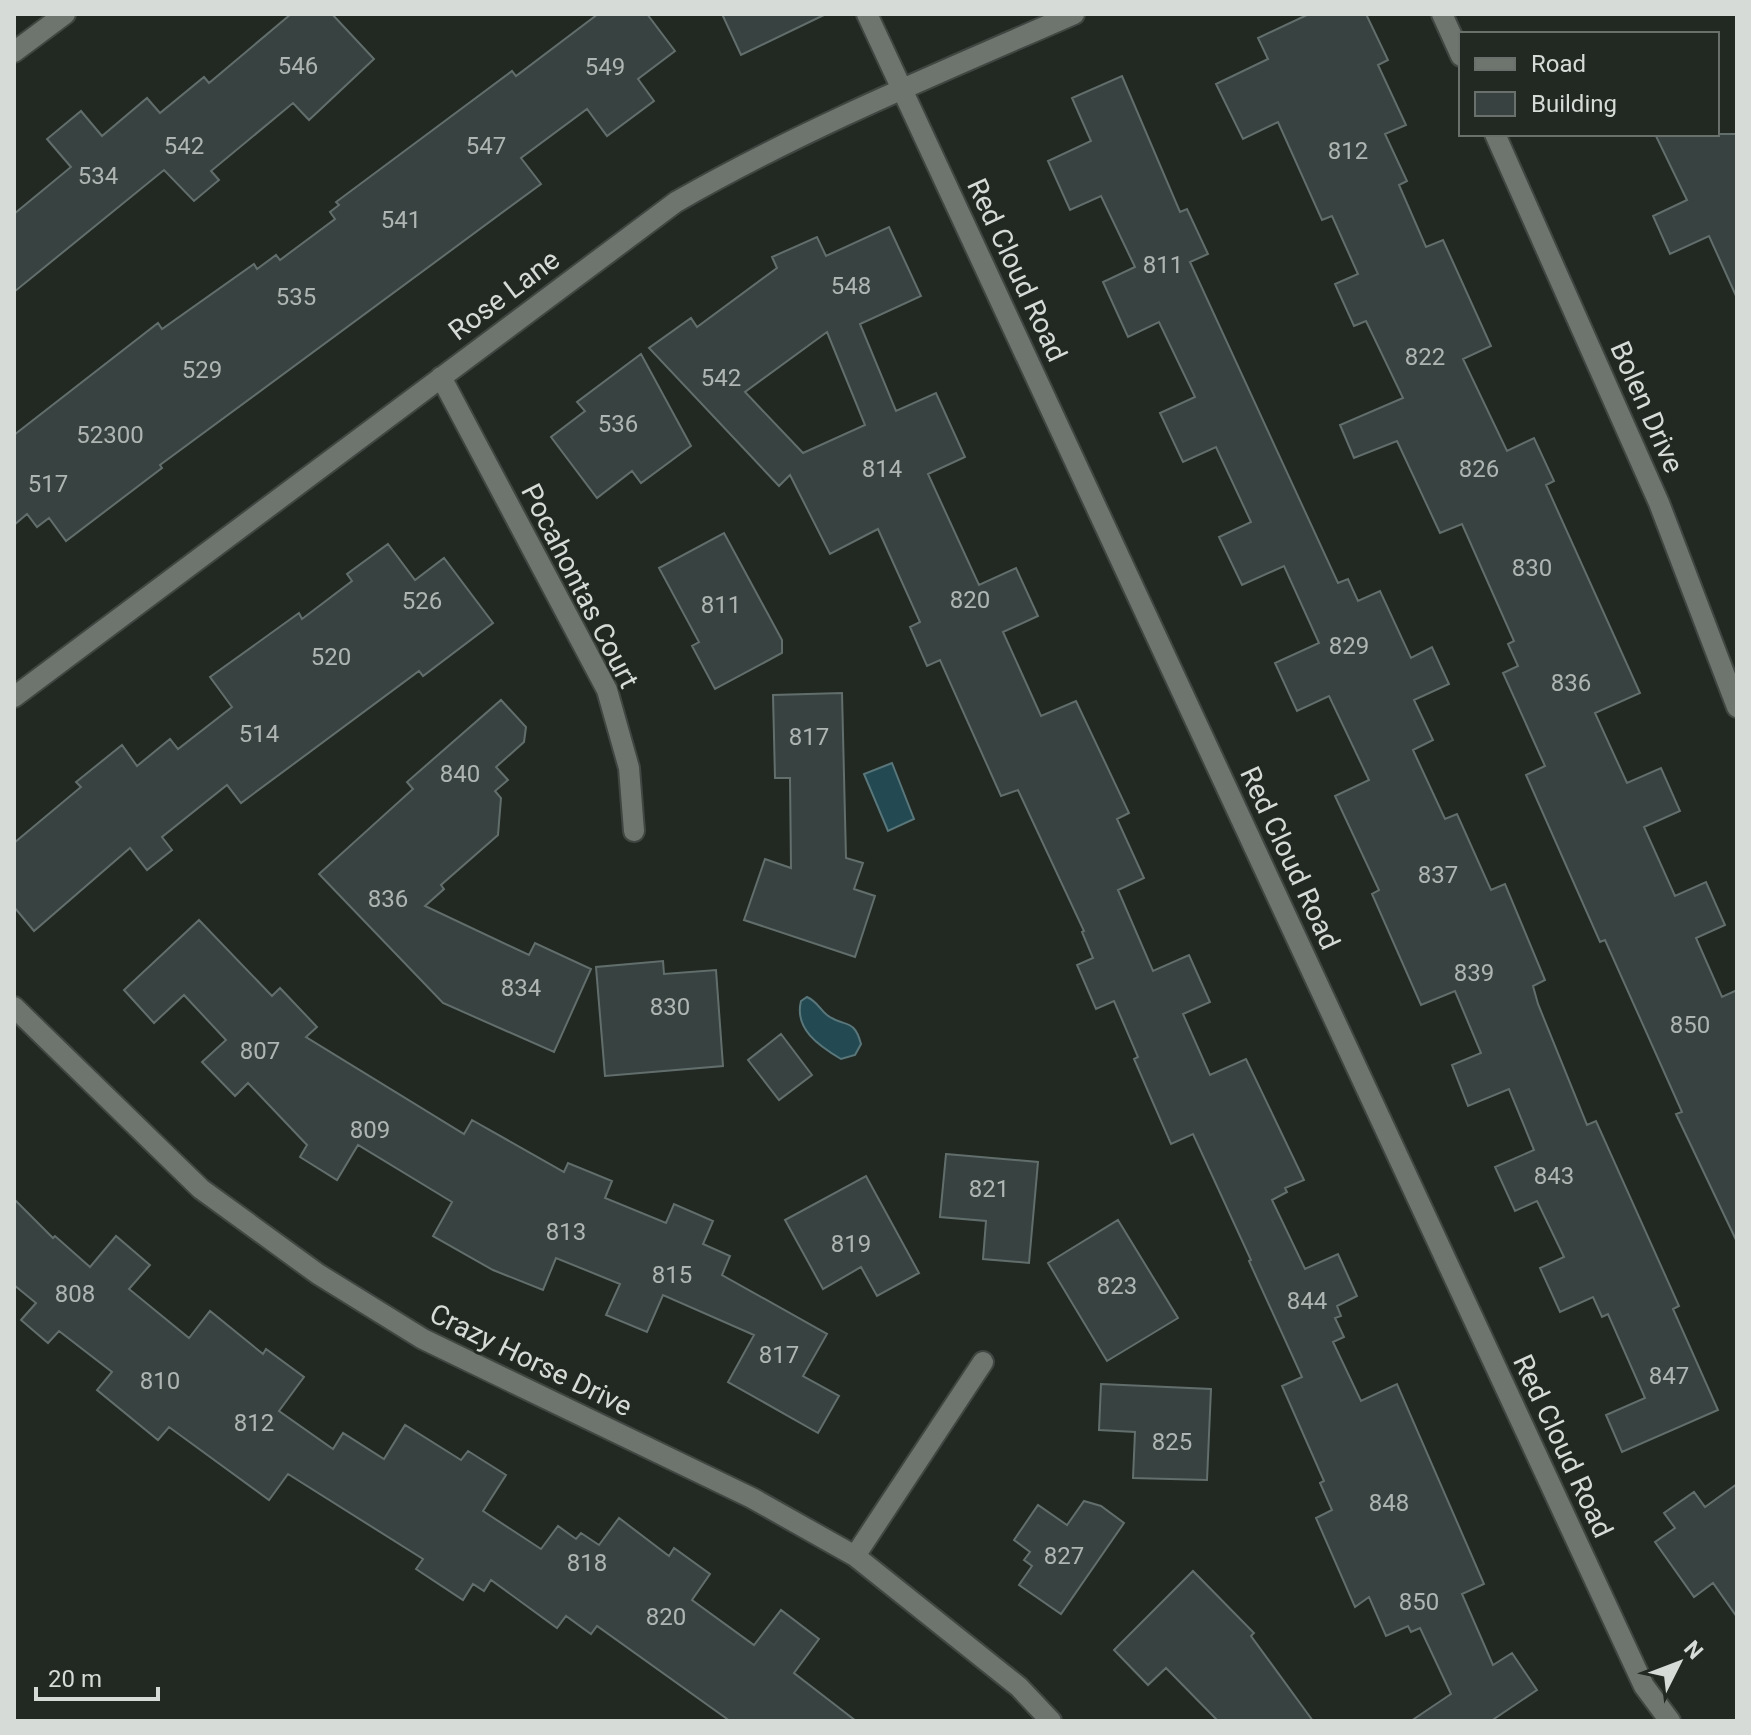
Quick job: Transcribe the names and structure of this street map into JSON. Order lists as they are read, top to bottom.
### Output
{
  "streets": {
    "street": [
      "Red Cloud Road",
      "Rose Lane",
      "Bolen Drive",
      "Pocahontas Court",
      "Crazy Horse Drive"
    ]
  },
  "crossings": [
    ["Red Cloud Road", "Rose Lane"],
    ["Rose Lane", "Pocahontas Court"]
  ],
  "house_numbers": [
    "546",
    "549",
    "542",
    "547",
    "812",
    "534",
    "541",
    "811",
    "548",
    "535",
    "822",
    "529",
    "542",
    "536",
    "52300",
    "814",
    "826",
    "517",
    "830",
    "820",
    "526",
    "811",
    "829",
    "520",
    "836",
    "514",
    "817",
    "840",
    "837",
    "836",
    "839",
    "834",
    "830",
    "850",
    "807",
    "809",
    "843",
    "821",
    "813",
    "819",
    "815",
    "823",
    "808",
    "844",
    "817",
    "847",
    "810",
    "812",
    "825",
    "848",
    "827",
    "818",
    "850",
    "820"
  ],
  "legend": ["Road", "Building"],
  "scale_bar": "20 m",
  "north": "top right"
}
